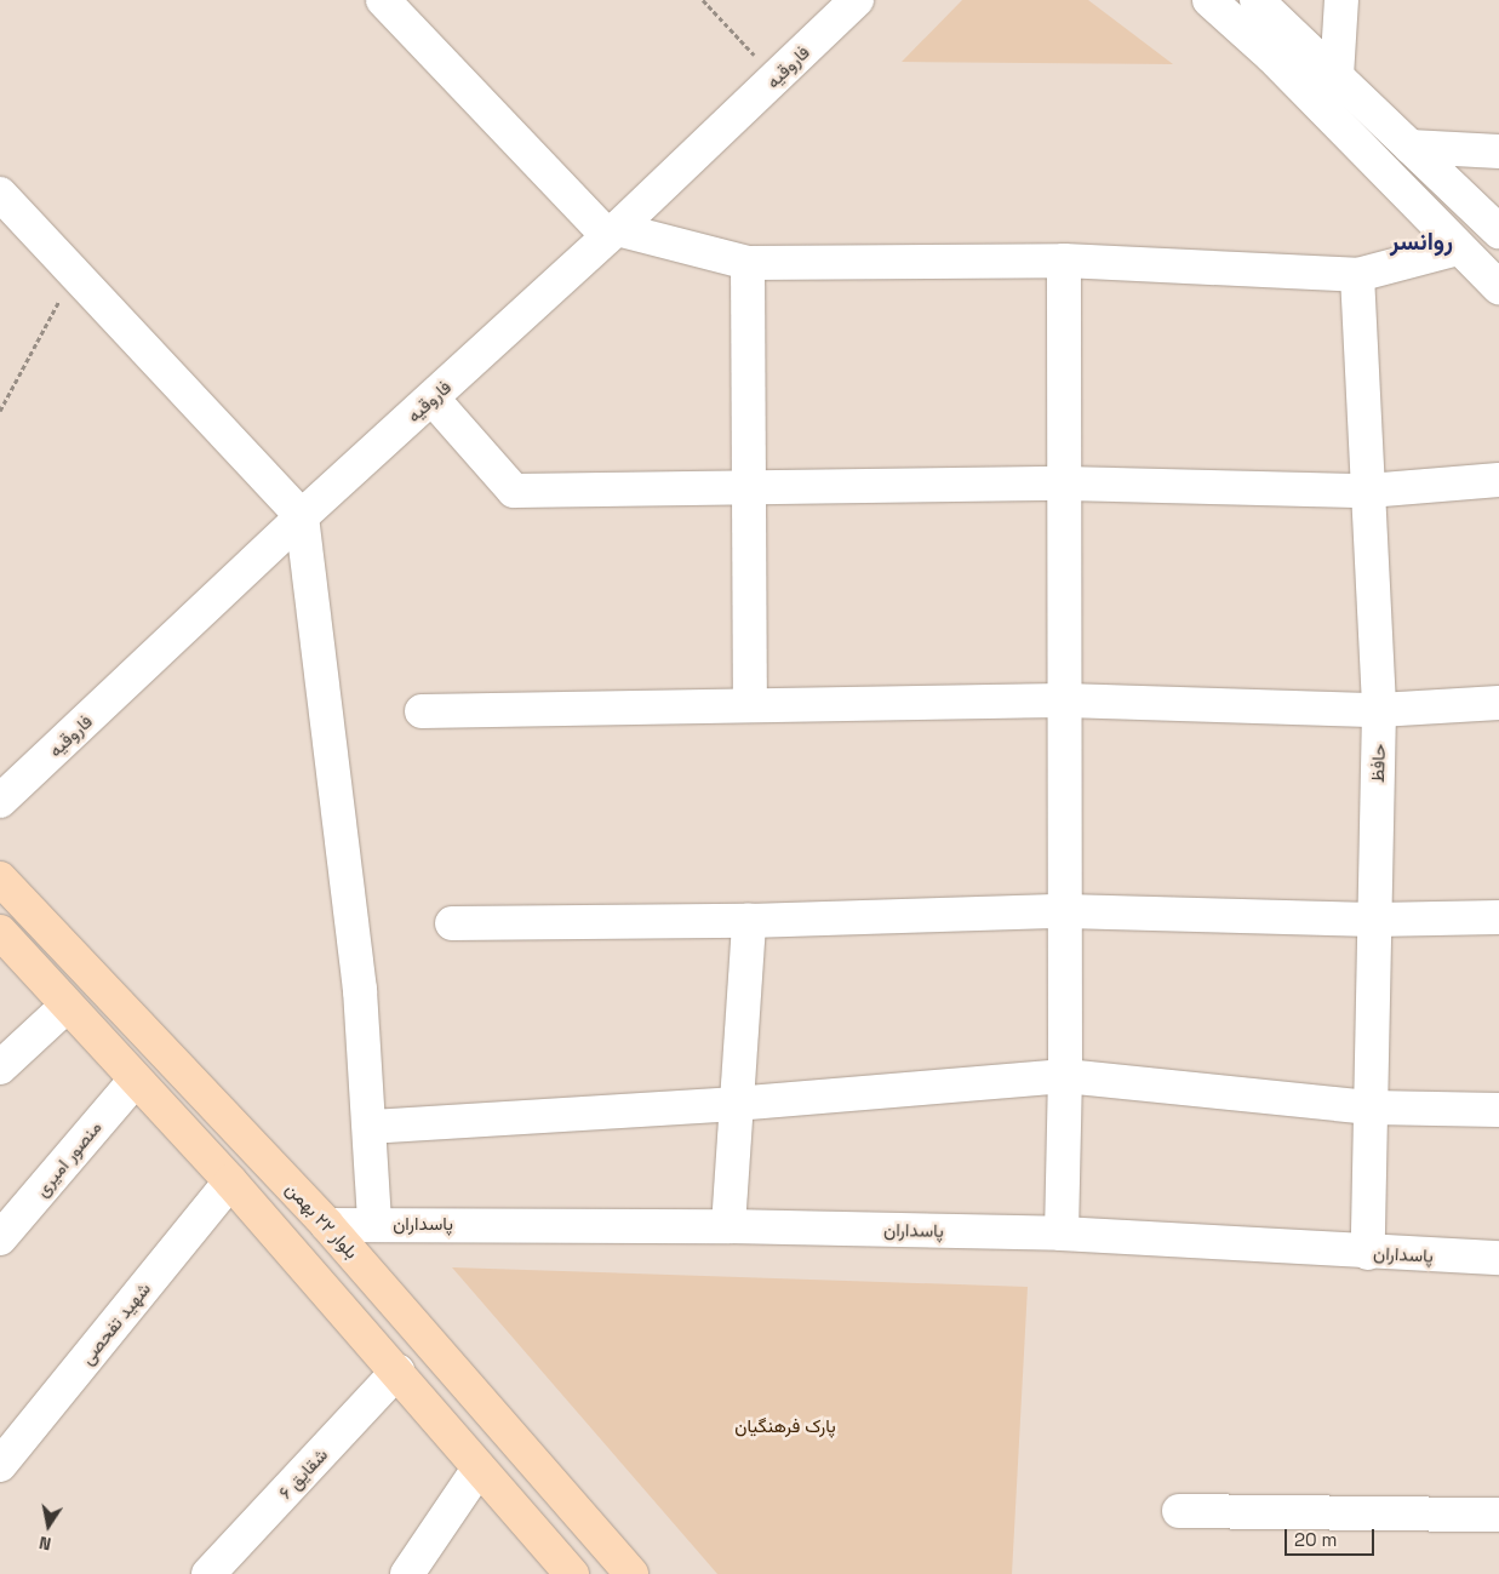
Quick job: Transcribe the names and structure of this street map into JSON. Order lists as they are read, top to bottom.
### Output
{
  "streets": {
    "main road": ["بلوار ۲۲ بهمن"],
    "street": [
      "فاروقیه",
      "حافظ",
      "منصور امیری",
      "پاسداران",
      "شهید تفحصی",
      "شقایق ۶"
    ]
  },
  "crossings": [
    ["حافظ", "پاسداران"],
    ["بلوار ۲۲ بهمن", "پاسداران"]
  ],
  "districts": ["روانسر"],
  "parks": ["پارک فرهنگیان"],
  "scale_bar": "20 m",
  "north": "bottom"
}
